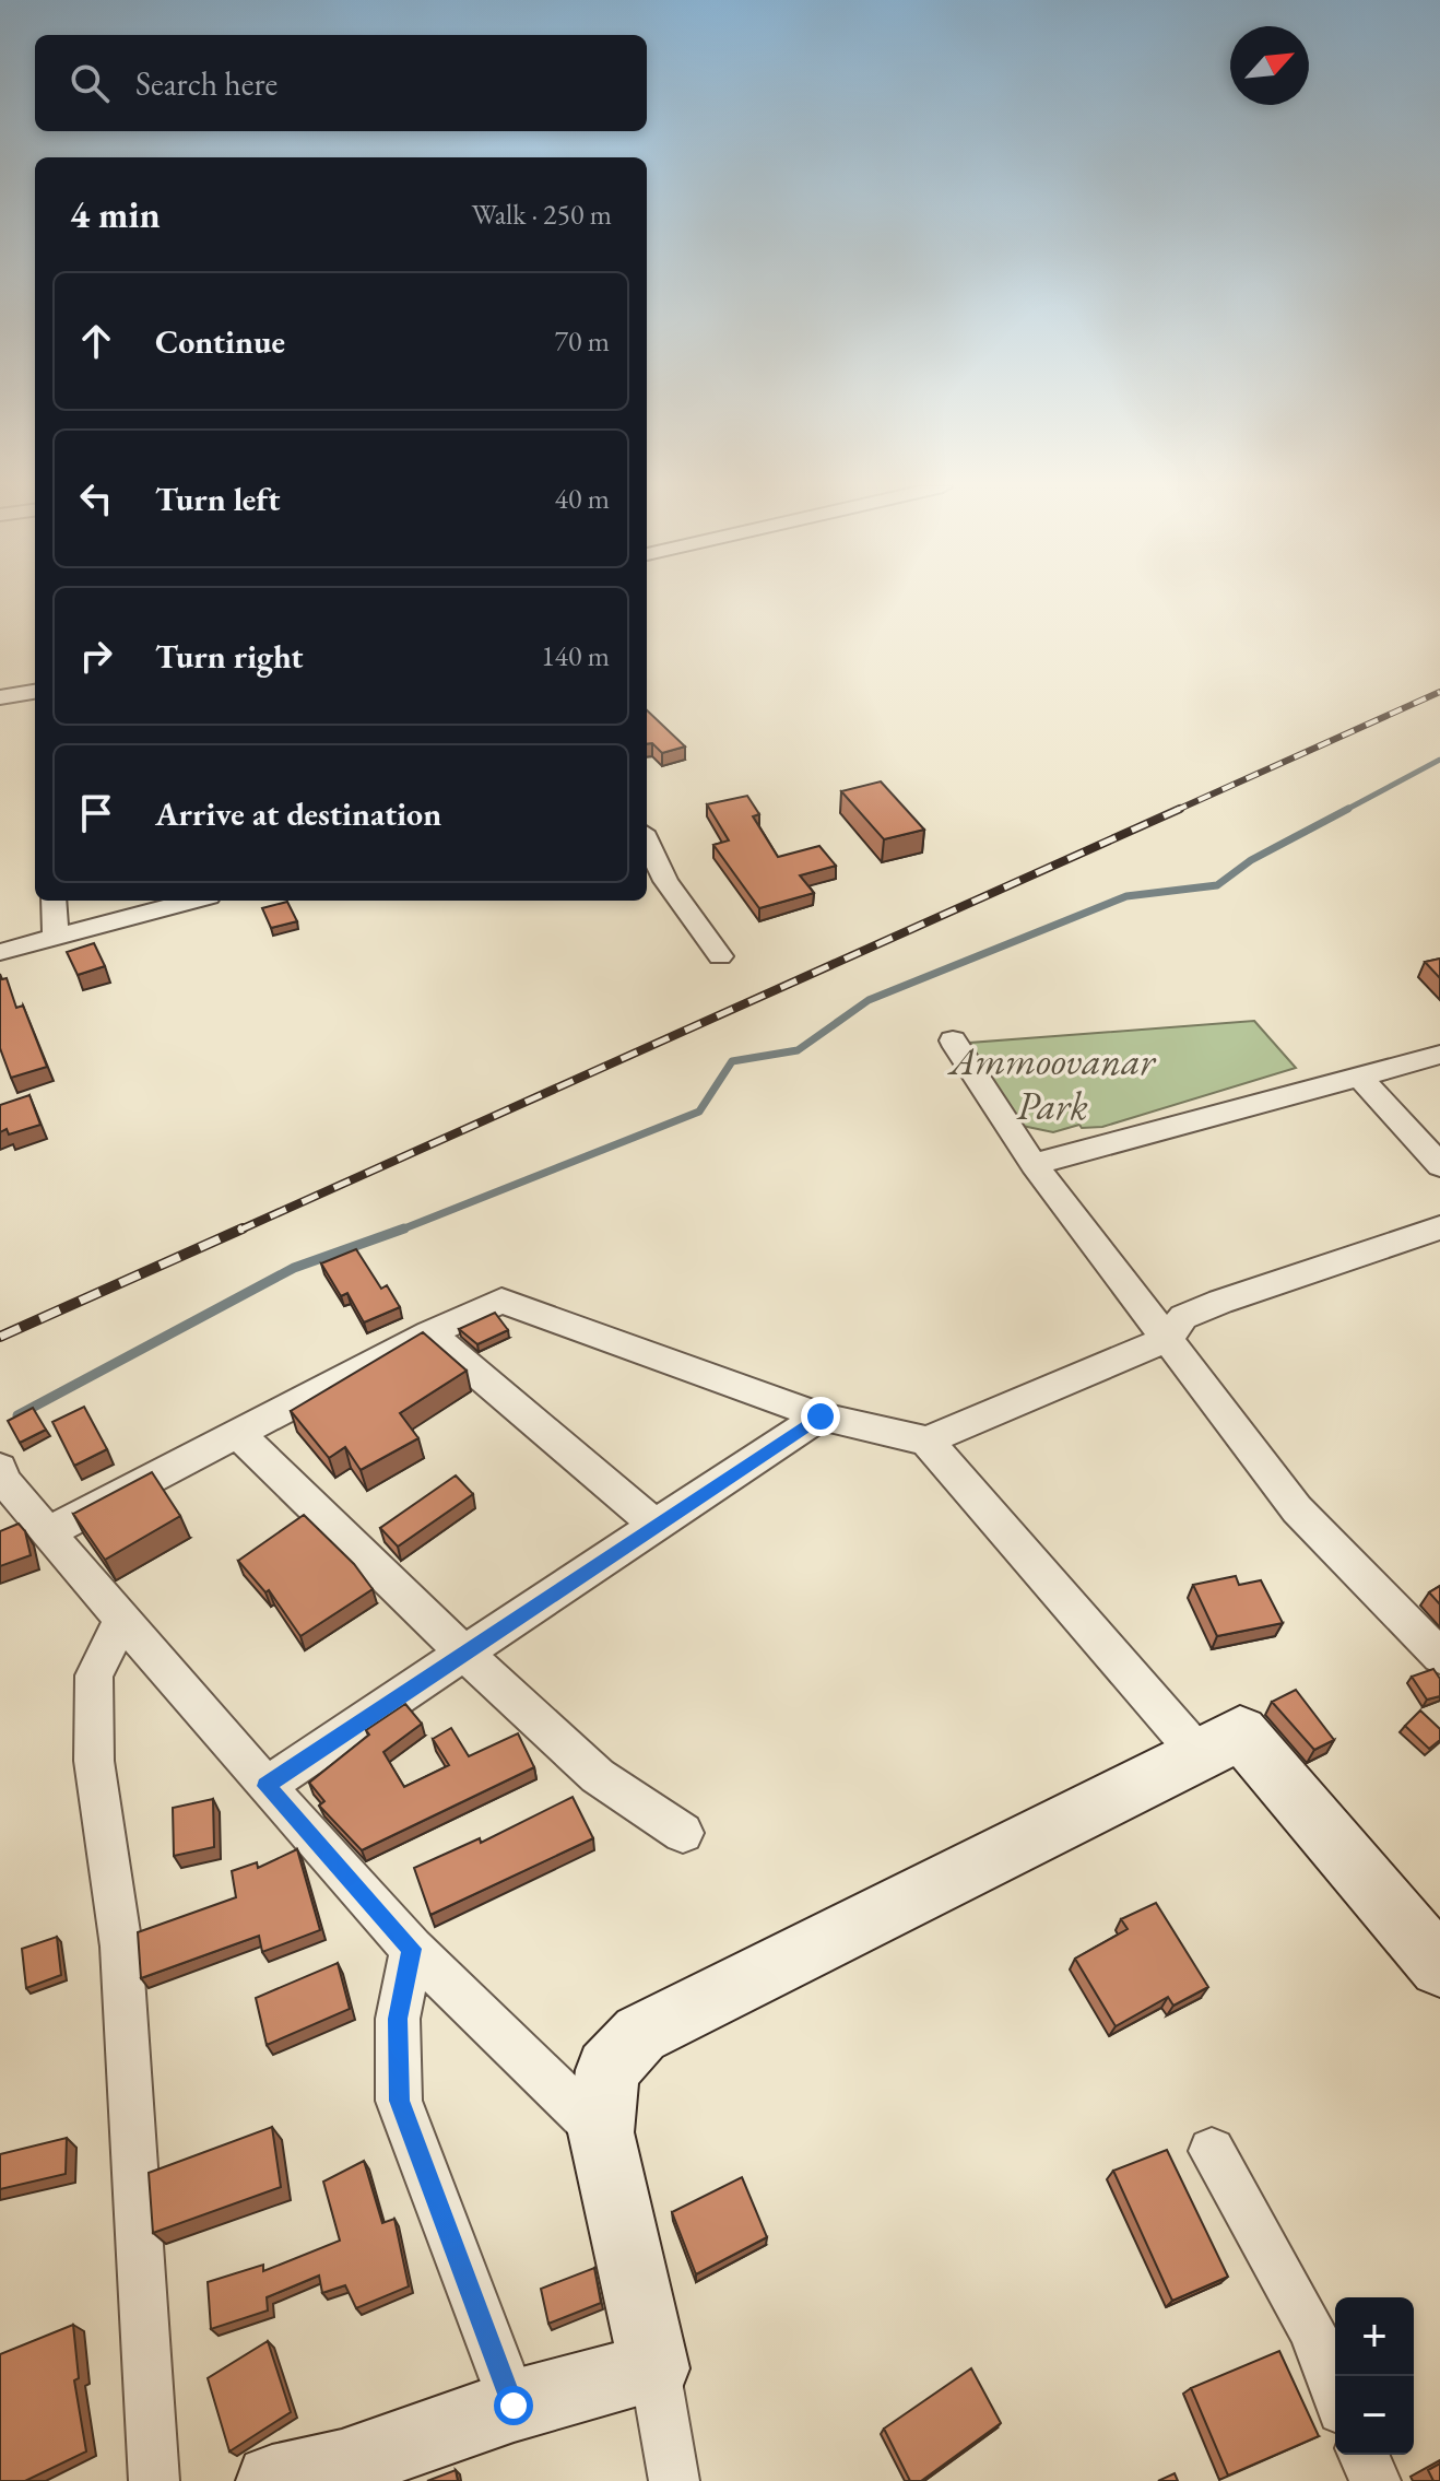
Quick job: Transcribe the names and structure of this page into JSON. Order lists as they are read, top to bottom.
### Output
{
  "parks": ["Ammoovanar Park"],
  "north": "top right",
  "page": {
    "search": "Search here",
    "heading": ["4 min", "Walk · 250 m"],
    "list": [
      ["Continue", "70 m"],
      ["Turn left", "40 m"],
      ["Turn right", "140 m"],
      "Arrive at destination"
    ],
    "map_buttons": ["+", "−"]
  }
}
